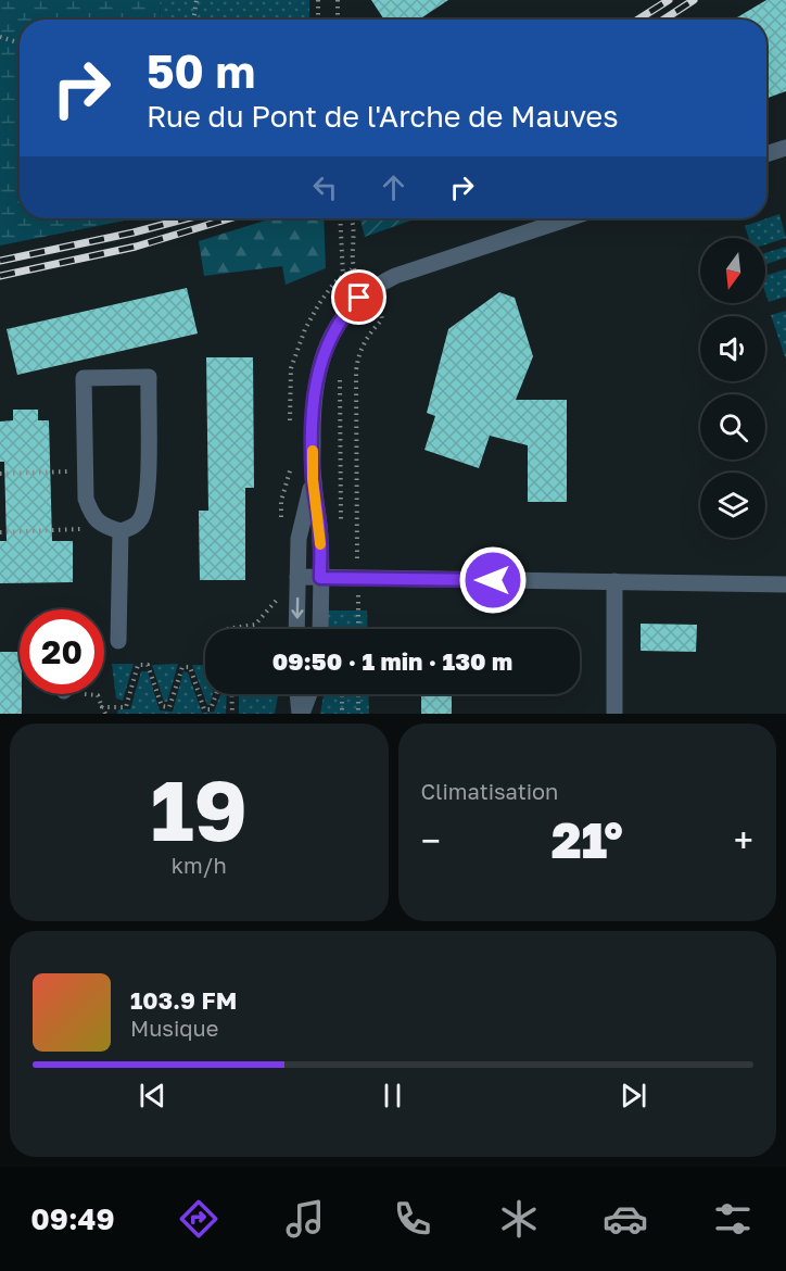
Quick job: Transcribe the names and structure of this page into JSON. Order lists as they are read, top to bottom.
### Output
{
  "north": "bottom",
  "page": {
    "turn": ["50 m", "Rue du Pont de l'Arche de Mauves"],
    "limit": "20",
    "trip": "09:50 · 1 min · 130 m",
    "tile": [
      ["19", "km/h"],
      "Climatisation"
    ],
    "heat": ["−", "21°", "+"],
    "song": ["103.9 FM", "Musique"],
    "tabs": "09:49"
  }
}
